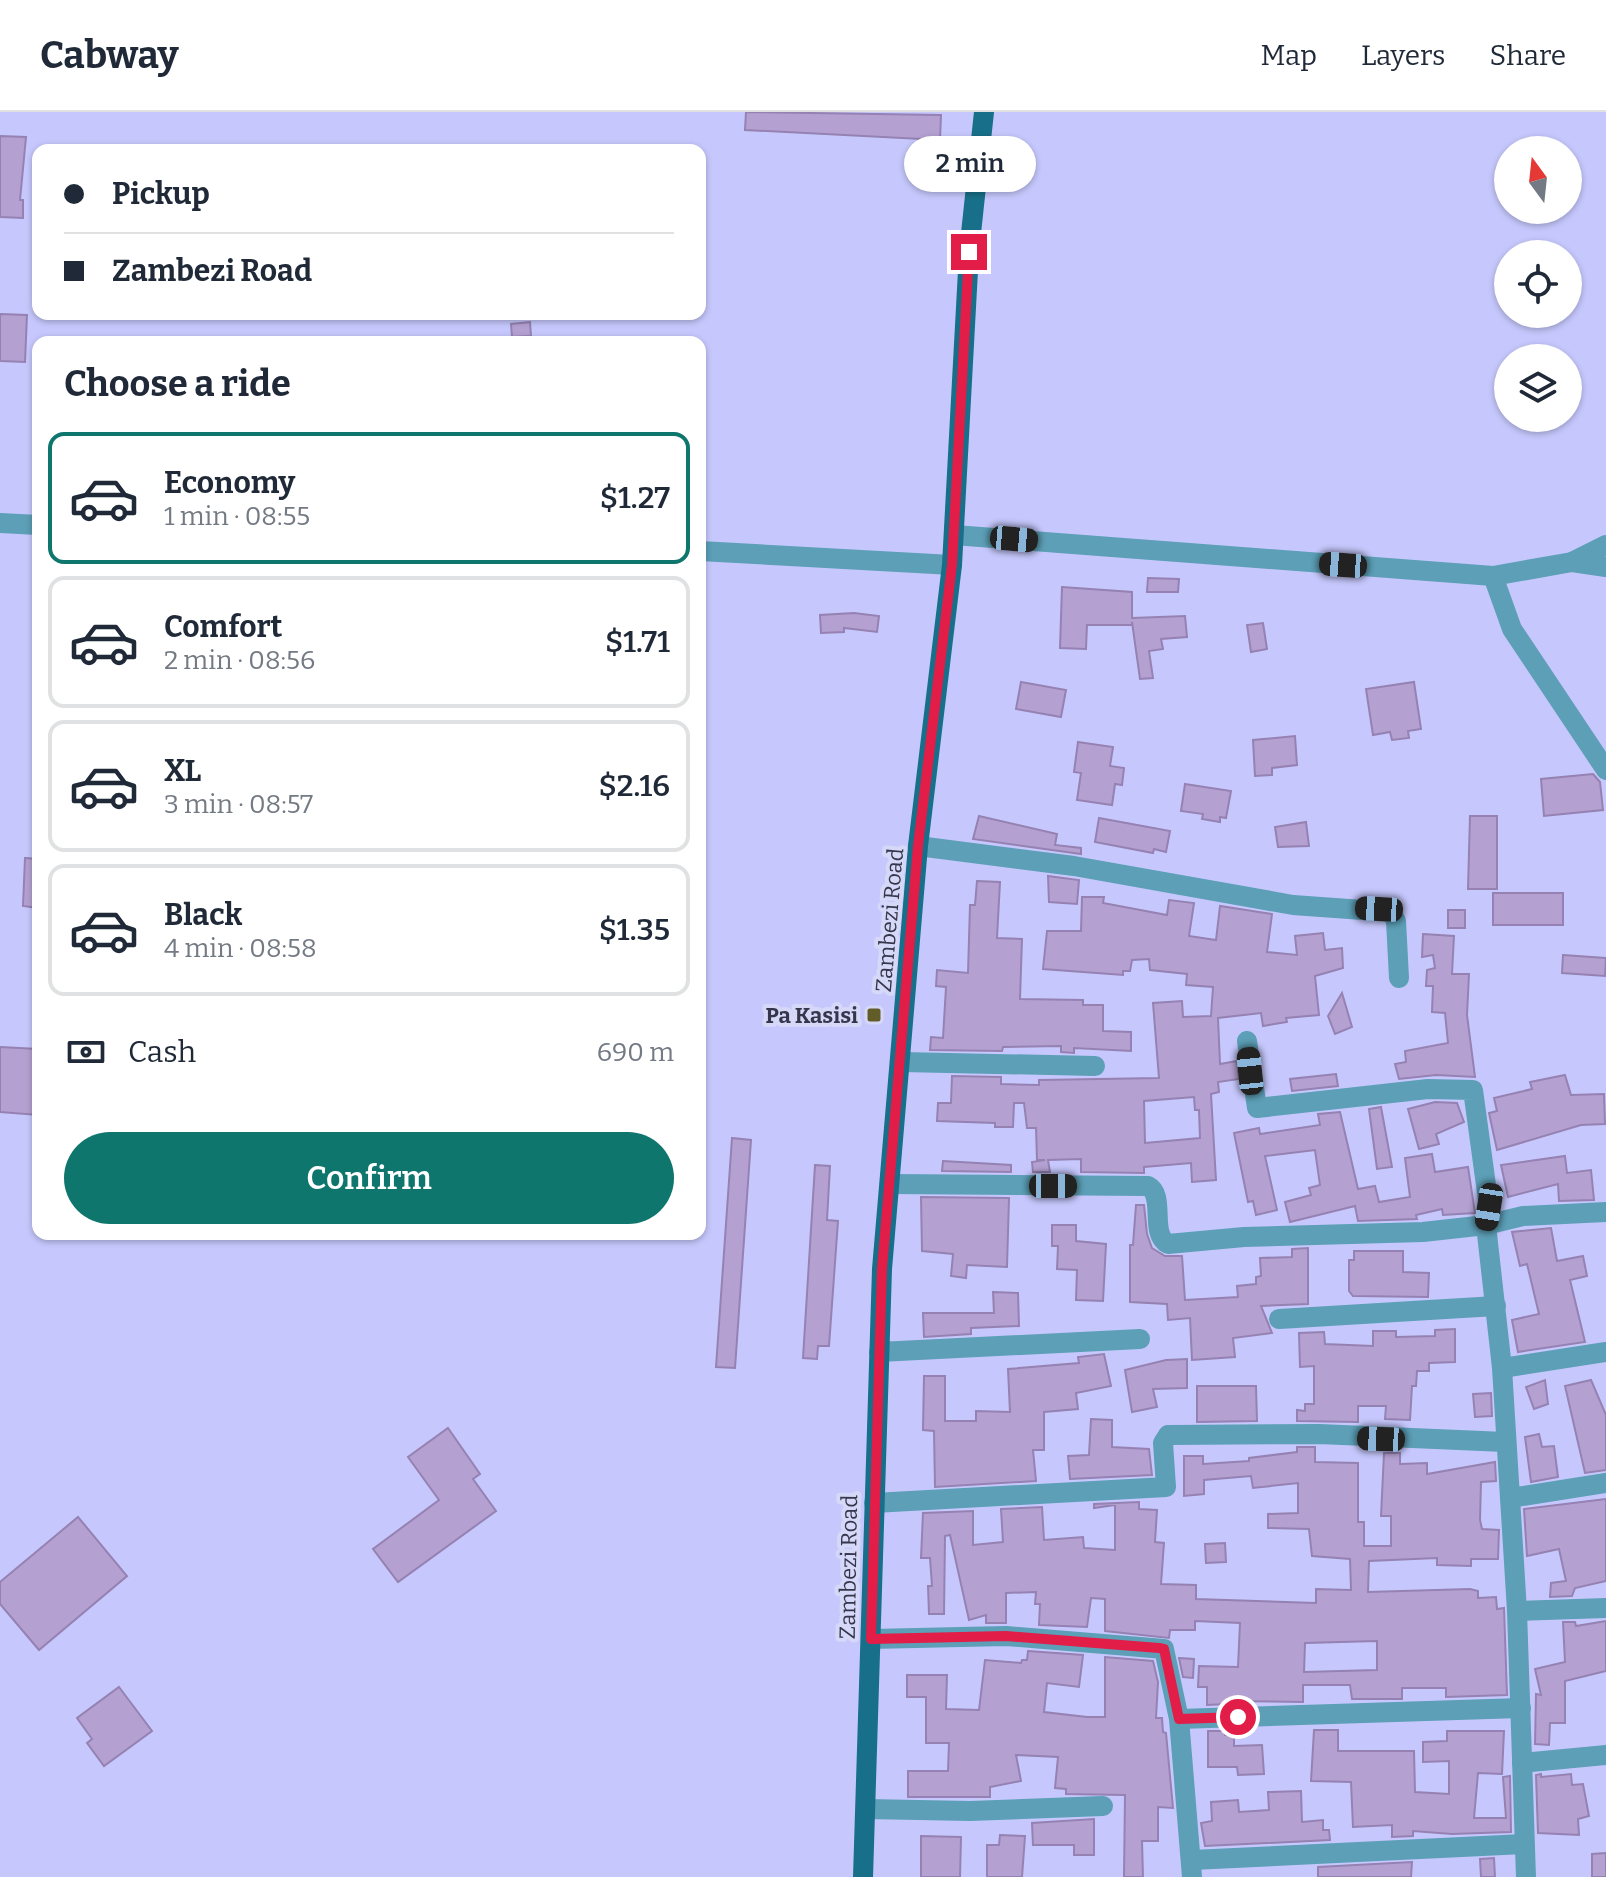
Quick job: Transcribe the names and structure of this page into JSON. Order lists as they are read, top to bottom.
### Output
{
  "streets": {
    "main road": ["Zambezi Road"]
  },
  "places": {
    "transit": ["Pa Kasisi"]
  },
  "north": "top",
  "page": {
    "header": "Cabway",
    "nav": ["Map", "Layers", "Share"],
    "bubble": "2 min",
    "banner": ["Pickup", "Zambezi Road"],
    "heading": "Choose a ride",
    "list": [
      {
        "name": "Economy",
        "note": "1 min · 08:55",
        "value": "$1.27"
      },
      {
        "name": "Comfort",
        "note": "2 min · 08:56",
        "value": "$1.71"
      },
      {
        "name": "XL",
        "note": "3 min · 08:57",
        "value": "$2.16"
      },
      {
        "name": "Black",
        "note": "4 min · 08:58",
        "value": "$1.35"
      }
    ],
    "pay": ["Cash", "690 m"],
    "buttons": "Confirm"
  }
}
